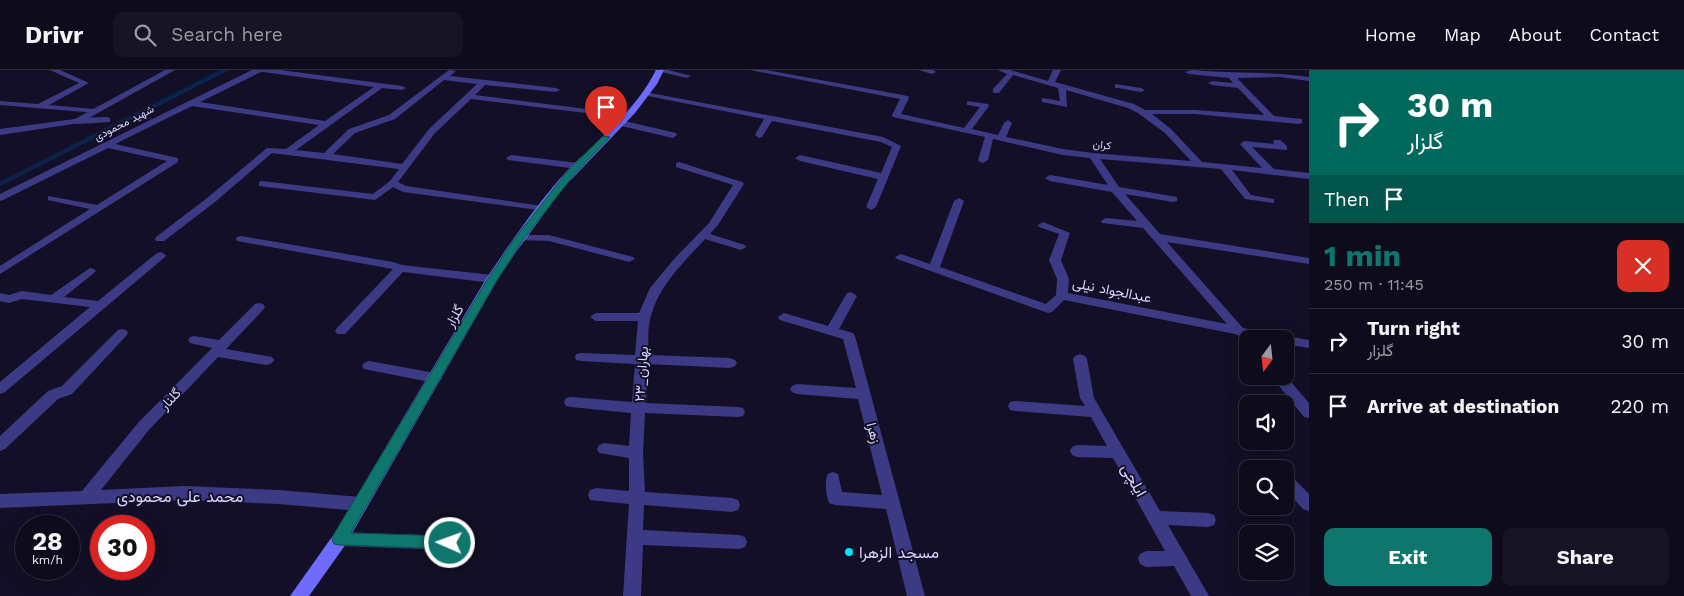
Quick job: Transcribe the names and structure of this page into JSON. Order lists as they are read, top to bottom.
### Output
{
  "streets": {
    "main road": ["گلزار"],
    "street": [
      "شهید محمودی",
      "کران",
      "عبدالجواد نیلی",
      "۲۳_بهاران",
      "گلنار",
      "زهرا",
      "ایلچی",
      "محمد علی محمودی"
    ]
  },
  "crossings": [
    ["گلزار", "محمد علی محمودی"],
    ["گلنار", "محمد علی محمودی"]
  ],
  "places": ["مسجد الزهرا"],
  "north": "bottom",
  "page": {
    "header": "Drivr",
    "search": "Search here",
    "nav": [
      "Home",
      "Map",
      "About",
      "Contact"
    ],
    "turn": ["30 m", "گلزار"],
    "then": "Then",
    "heading": ["1 min", "250 m · 11:45"],
    "list": [
      {
        "name": "Turn right",
        "note": "گلزار",
        "value": "30 m"
      },
      {
        "name": "Arrive at destination",
        "value": "220 m"
      }
    ],
    "speed": "28 km/h",
    "limit": "30",
    "buttons": ["Exit", "Share"]
  }
}
